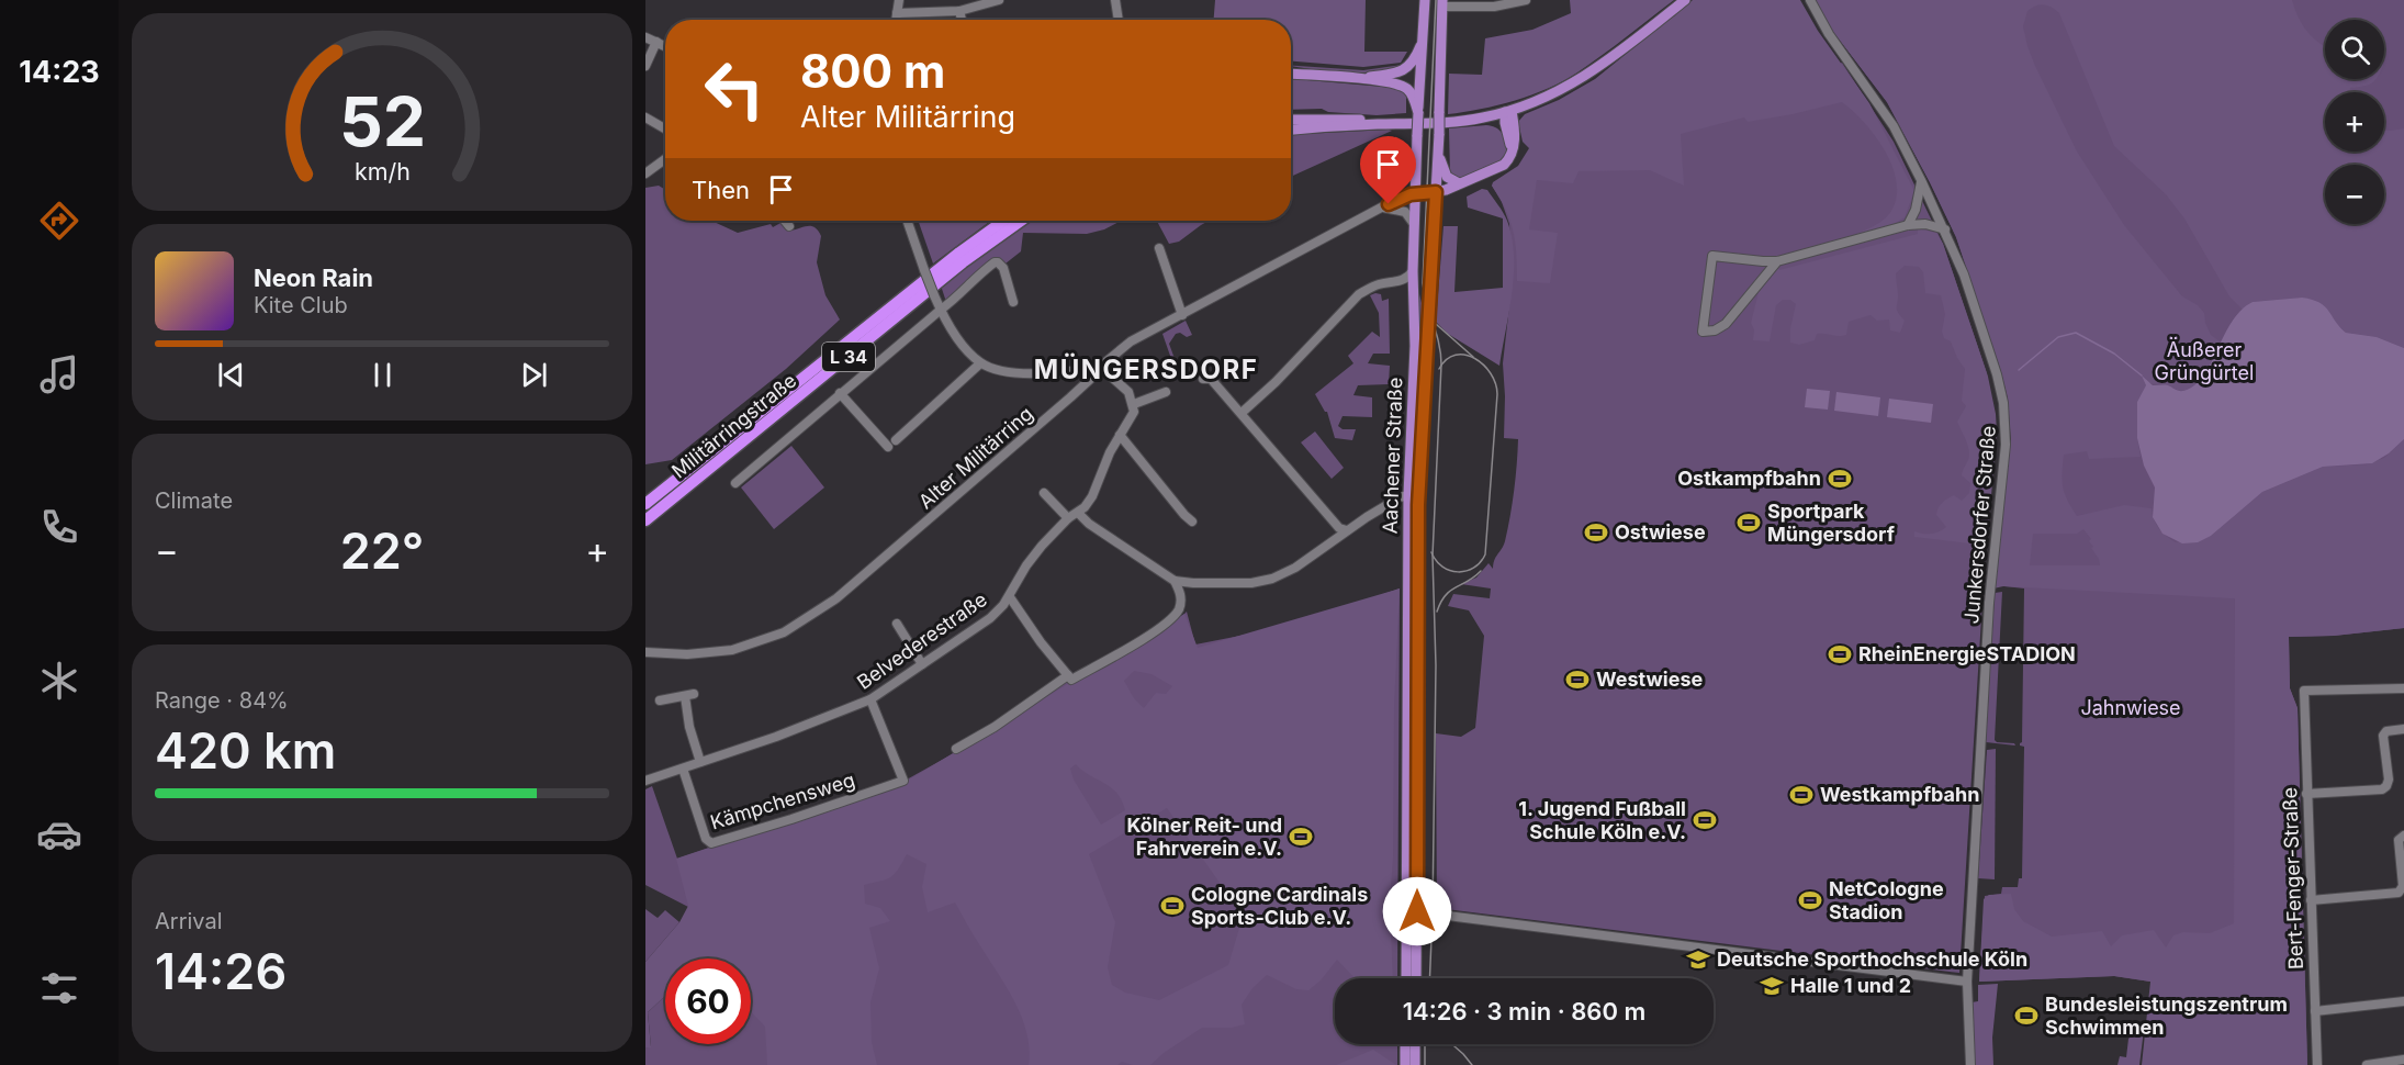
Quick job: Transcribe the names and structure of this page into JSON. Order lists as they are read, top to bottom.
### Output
{
  "streets": {
    "highway": ["L 34", "Militärringstraße"],
    "main road": ["Aachener Straße"],
    "street": [
      "Alter Militärring",
      "Junkersdorfer Straße",
      "Belvederestraße",
      "Kämpchensweg",
      "Bert-Fenger-Straße"
    ]
  },
  "crossings": [
    ["L 34", "Militärringstraße"],
    ["Aachener Straße", "Alter Militärring"],
    ["Belvederestraße", "Kämpchensweg"]
  ],
  "districts": ["MÜNGERSDORF"],
  "parks": ["Äußerer Grüngürtel", "Jahnwiese"],
  "places": {
    "sports": [
      "Ostkampfbahn",
      "Sportpark Müngersdorf",
      "Ostwiese",
      "RheinEnergieSTADION",
      "Westwiese",
      "Westkampfbahn",
      "1. Jugend Fußball Schule Köln e.V.",
      "Kölner Reit- und Fahrverein e.V.",
      "NetCologne Stadion",
      "Cologne Cardinals Sports-Club e.V.",
      "Bundesleistungszentrum Schwimmen"
    ],
    "school or university": ["Deutsche Sporthochschule Köln", "Halle 1 und 2"]
  },
  "page": {
    "tabs": "14:23",
    "map_buttons": ["+", "−"],
    "turn": ["800 m", "Alter Militärring"],
    "then": "Then",
    "song": ["Neon Rain", "Kite Club"],
    "tile": [
      "Climate",
      ["Range · 84%", "420 km"],
      ["Arrival", "14:26"]
    ],
    "heat": ["−", "22°", "+"],
    "limit": "60",
    "trip": "14:26 · 3 min · 860 m",
    "gauge": ["52", "km/h"]
  }
}
